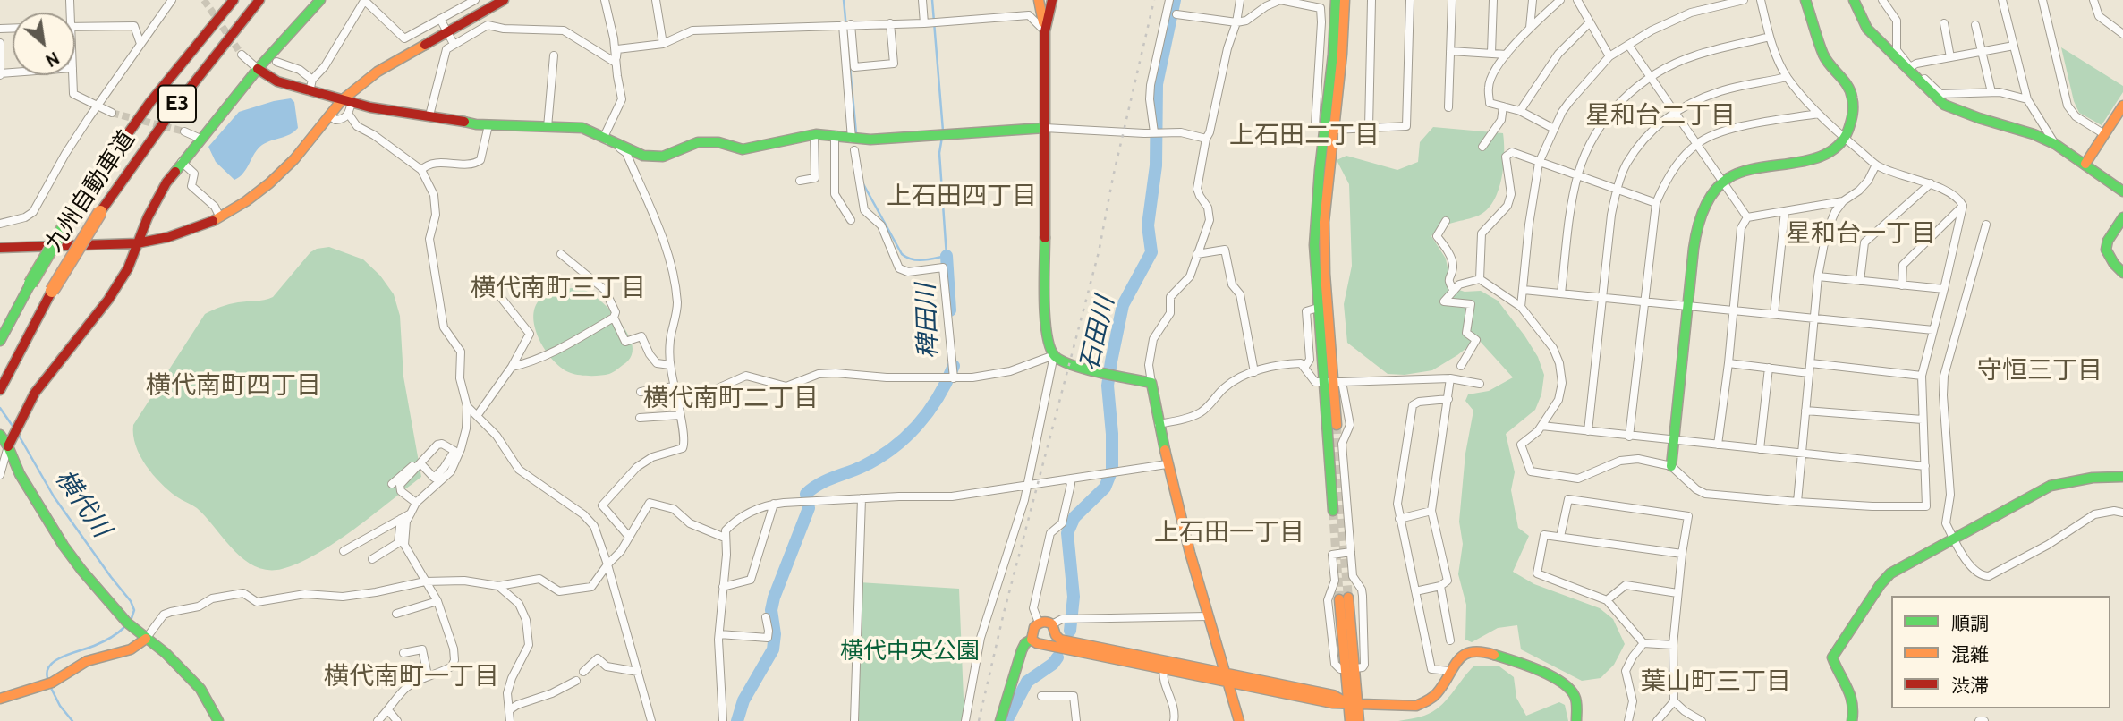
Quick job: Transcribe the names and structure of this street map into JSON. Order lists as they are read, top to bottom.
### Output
{
  "streets": {
    "main road": ["E3", "九州自動車道"]
  },
  "districts": [
    "星和台二丁目",
    "上石田二丁目",
    "上石田四丁目",
    "星和台一丁目",
    "横代南町三丁目",
    "守恒三丁目",
    "横代南町四丁目",
    "横代南町二丁目",
    "上石田一丁目",
    "横代南町一丁目",
    "葉山町三丁目"
  ],
  "water": ["稗田川", "石田川", "横代川"],
  "parks": ["横代中央公園"],
  "legend": ["順調", "混雑", "渋滞"],
  "north": "bottom right"
}
